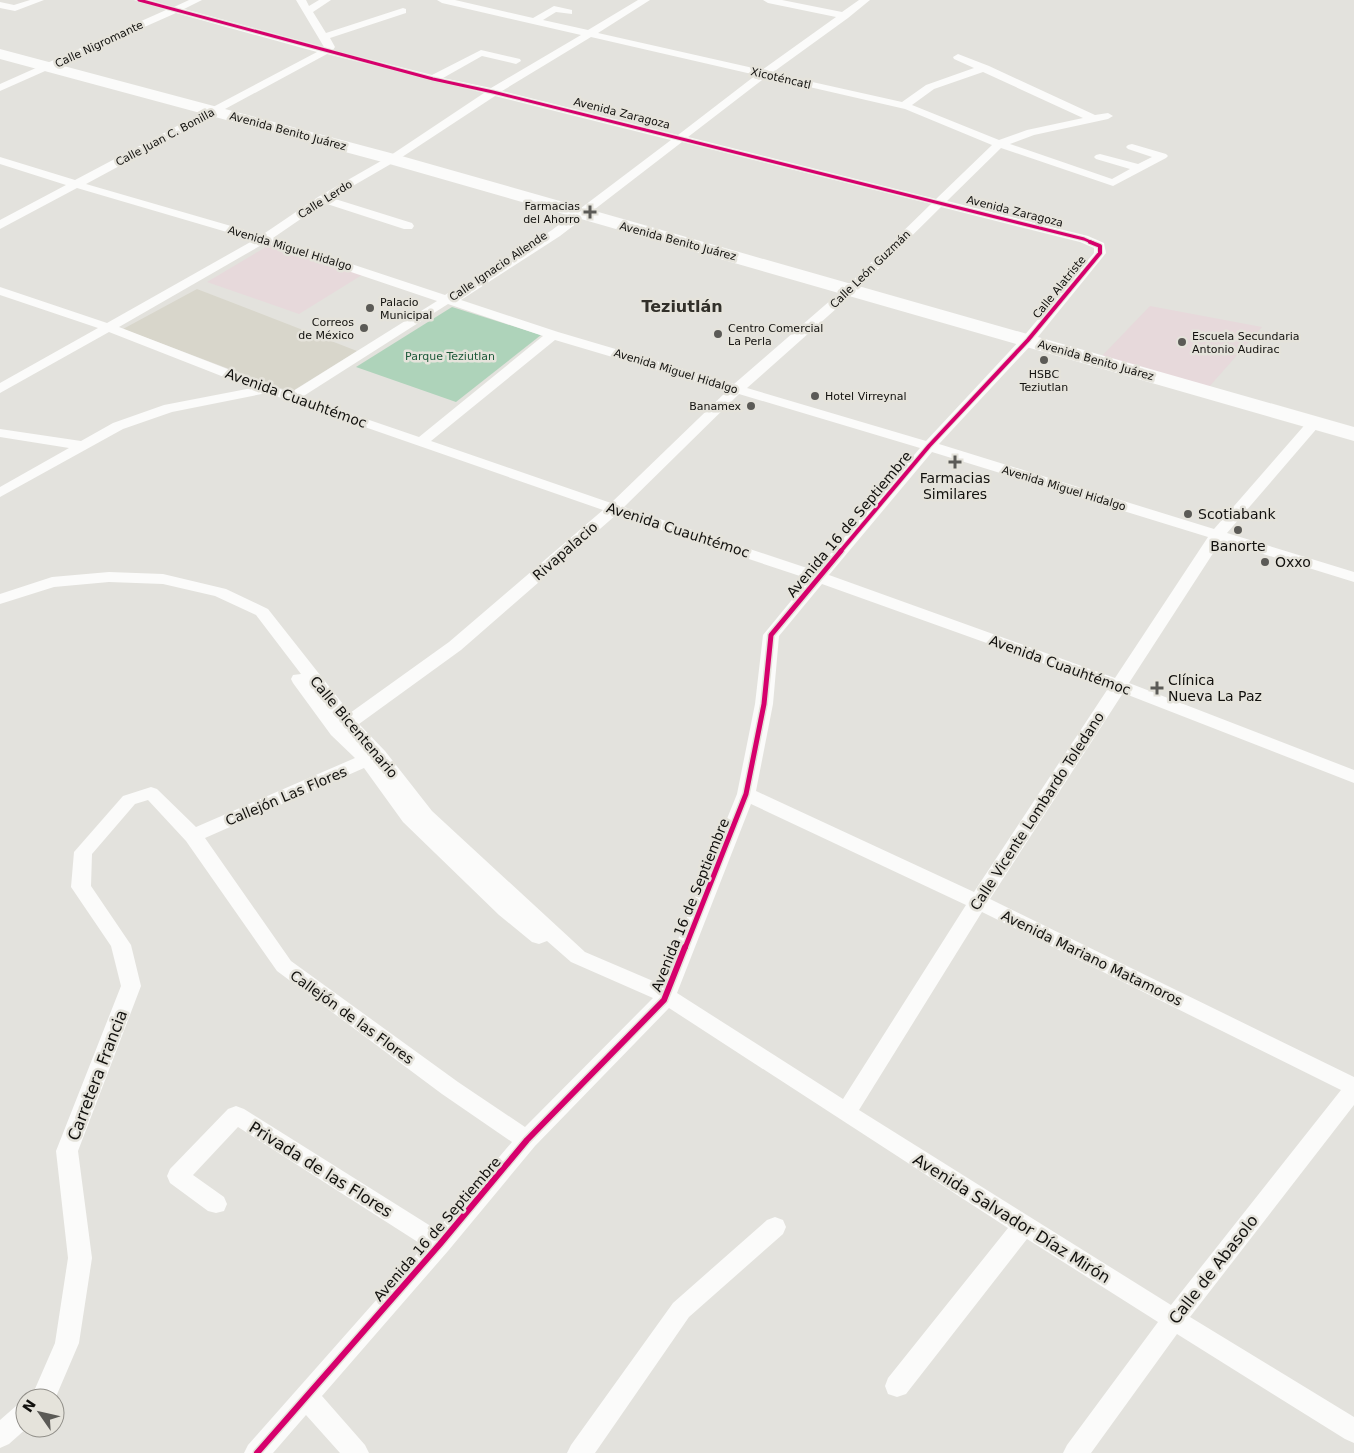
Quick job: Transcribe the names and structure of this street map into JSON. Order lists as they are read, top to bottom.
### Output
{
  "streets": {
    "main road": ["Avenida Benito Juárez"],
    "street": [
      "Calle Nigromante",
      "Xicoténcatl",
      "Avenida Zaragoza",
      "Calle Juan C. Bonilla",
      "Calle Lerdo",
      "Avenida Miguel Hidalgo",
      "Calle Ignacio Allende",
      "Calle León Guzmán",
      "Calle Alatriste",
      "Avenida Cuauhtémoc",
      "Avenida 16 de Septiembre",
      "Rivapalacio",
      "Calle Bicentenario",
      "Callejón Las Flores",
      "Calle Vicente Lombardo Toledano",
      "Avenida Mariano Matamoros",
      "Callejón de las Flores",
      "Carretera Francia",
      "Privada de las Flores",
      "Avenida Salvador Díaz Mirón",
      "Calle de Abasolo"
    ]
  },
  "crossings": [
    ["Calle Nigromante", "Avenida Zaragoza"],
    ["Calle Nigromante", "Avenida Benito Juárez"],
    ["Xicoténcatl", "Calle Lerdo"],
    ["Xicoténcatl", "Calle León Guzmán"],
    ["Avenida Zaragoza", "Calle Juan C. Bonilla"],
    ["Avenida Zaragoza", "Calle Lerdo"],
    ["Avenida Zaragoza", "Calle León Guzmán"],
    ["Avenida Zaragoza", "Calle Alatriste"],
    ["Avenida Benito Juárez", "Calle Juan C. Bonilla"],
    ["Avenida Benito Juárez", "Calle Lerdo"],
    ["Avenida Benito Juárez", "Calle Ignacio Allende"],
    ["Avenida Benito Juárez", "Calle León Guzmán"],
    ["Avenida Benito Juárez", "Calle Alatriste"],
    ["Avenida Benito Juárez", "Avenida 16 de Septiembre"],
    ["Avenida Benito Juárez", "Calle Vicente Lombardo Toledano"],
    ["Calle Juan C. Bonilla", "Avenida Miguel Hidalgo"],
    ["Calle Lerdo", "Avenida Miguel Hidalgo"],
    ["Calle Lerdo", "Avenida Cuauhtémoc"],
    ["Avenida Miguel Hidalgo", "Calle Ignacio Allende"],
    ["Avenida Miguel Hidalgo", "Calle León Guzmán"],
    ["Avenida Miguel Hidalgo", "Avenida 16 de Septiembre"],
    ["Avenida Miguel Hidalgo", "Rivapalacio"],
    ["Avenida Miguel Hidalgo", "Calle Vicente Lombardo Toledano"],
    ["Calle Ignacio Allende", "Avenida Cuauhtémoc"],
    ["Calle León Guzmán", "Rivapalacio"],
    ["Calle Alatriste", "Avenida 16 de Septiembre"],
    ["Avenida Cuauhtémoc", "Avenida 16 de Septiembre"],
    ["Avenida Cuauhtémoc", "Rivapalacio"],
    ["Avenida Cuauhtémoc", "Calle Vicente Lombardo Toledano"],
    ["Avenida 16 de Septiembre", "Calle Bicentenario"],
    ["Avenida 16 de Septiembre", "Avenida Mariano Matamoros"],
    ["Avenida 16 de Septiembre", "Callejón de las Flores"],
    ["Avenida 16 de Septiembre", "Privada de las Flores"],
    ["Avenida 16 de Septiembre", "Avenida Salvador Díaz Mirón"],
    ["Rivapalacio", "Calle Bicentenario"],
    ["Calle Bicentenario", "Callejón Las Flores"],
    ["Calle Bicentenario", "Avenida Salvador Díaz Mirón"],
    ["Callejón Las Flores", "Callejón de las Flores"],
    ["Calle Vicente Lombardo Toledano", "Avenida Mariano Matamoros"],
    ["Calle Vicente Lombardo Toledano", "Avenida Salvador Díaz Mirón"],
    ["Avenida Mariano Matamoros", "Calle de Abasolo"],
    ["Callejón de las Flores", "Carretera Francia"],
    ["Avenida Salvador Díaz Mirón", "Calle de Abasolo"]
  ],
  "districts": ["Teziutlán"],
  "parks": ["Parque Teziutlan"],
  "places": {
    "health": ["Farmacias del Ahorro", "Farmacias Similares", "Clínica Nueva La Paz"],
    "other": [
      "Palacio Municipal",
      "Correos de México",
      "Centro Comercial La Perla",
      "Escuela Secundaria Antonio Audirac",
      "HSBC Teziutlan",
      "Hotel Virreynal",
      "Banamex",
      "Scotiabank",
      "Banorte",
      "Oxxo"
    ]
  },
  "north": "top left"
}
